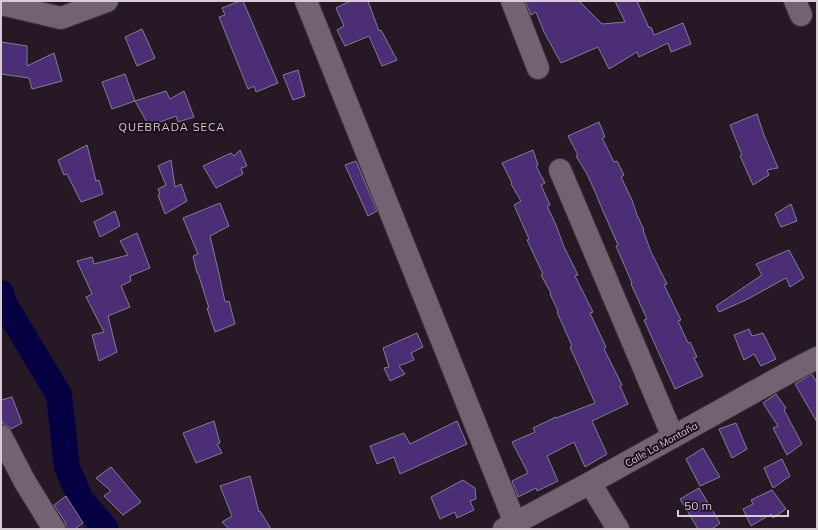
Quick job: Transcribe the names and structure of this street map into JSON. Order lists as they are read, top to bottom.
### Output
{
  "streets": {
    "street": ["Calle La Montaña"]
  },
  "districts": ["QUEBRADA SECA"],
  "scale_bar": "50 m"
}
